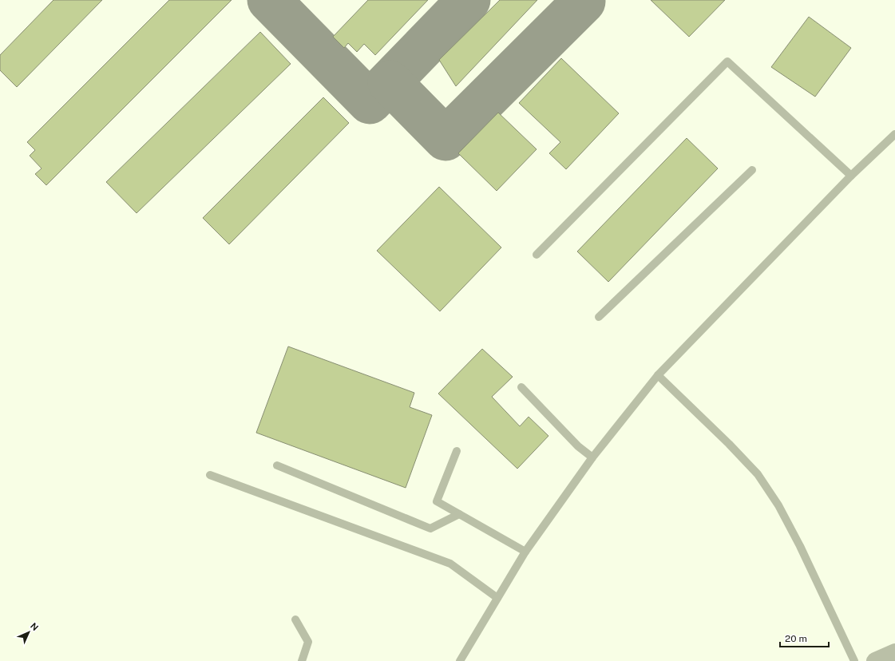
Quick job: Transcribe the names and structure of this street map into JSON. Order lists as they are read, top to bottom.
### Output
{
  "scale_bar": "20 m",
  "north": "top right"
}
